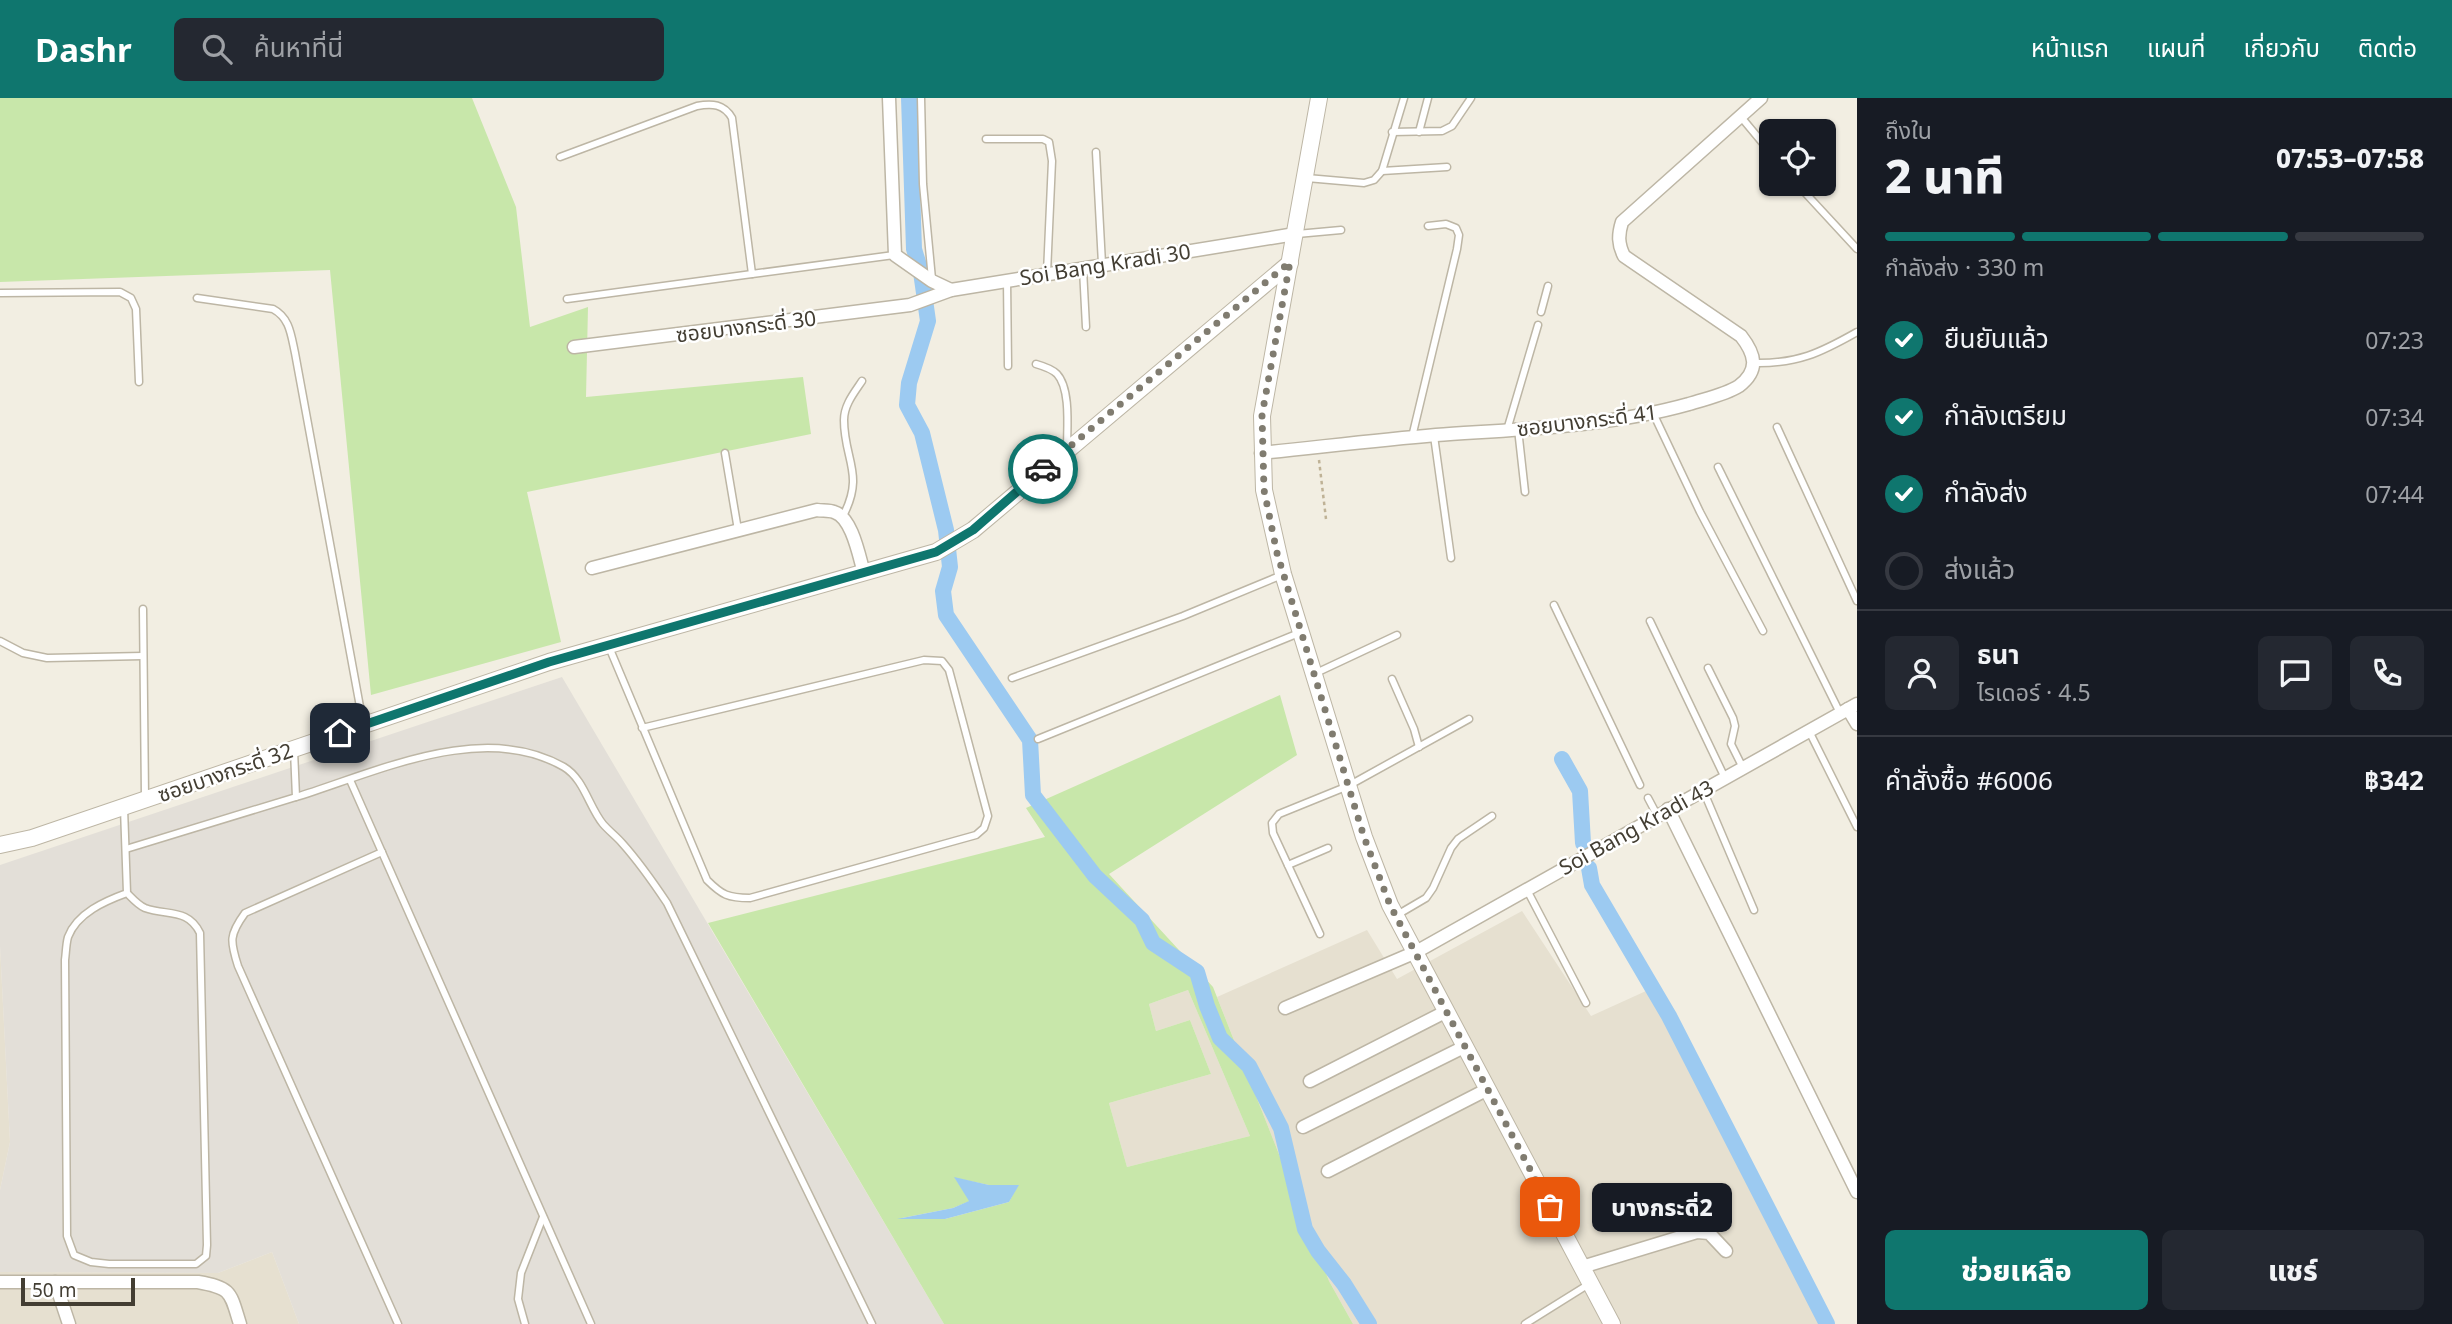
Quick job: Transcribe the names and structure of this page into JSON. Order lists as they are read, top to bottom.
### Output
{
  "streets": {
    "street": [
      "Soi Bang Kradi 30",
      "ซอยบางกระดี่ 30",
      "ซอยบางกระดี่ 41",
      "ซอยบางกระดี่ 32",
      "Soi Bang Kradi 43"
    ]
  },
  "crossings": [
    ["Soi Bang Kradi 30", "ซอยบางกระดี่ 30"]
  ],
  "places": ["บางกระดี่2"],
  "scale_bar": "50 m",
  "page": {
    "header": "Dashr",
    "search": "ค้นหาที่นี่",
    "nav": [
      "หน้าแรก",
      "แผนที่",
      "เกี่ยวกับ",
      "ติดต่อ"
    ],
    "heading": ["2 นาที", "ถึงใน", "07:53–07:58"],
    "panel": [
      "ธนา",
      "ไรเดอร์ · 4.5",
      "คำสั่งซื้อ #6006",
      "฿342"
    ],
    "bar": "กำลังส่ง · 330 m",
    "list": [
      ["ยืนยันแล้ว", "07:23"],
      ["กำลังเตรียม", "07:34"],
      ["กำลังส่ง", "07:44"],
      "ส่งแล้ว"
    ],
    "bubble": "บางกระดี่2",
    "buttons": ["ช่วยเหลือ", "แชร์"],
    "scale": "50 m"
  }
}
